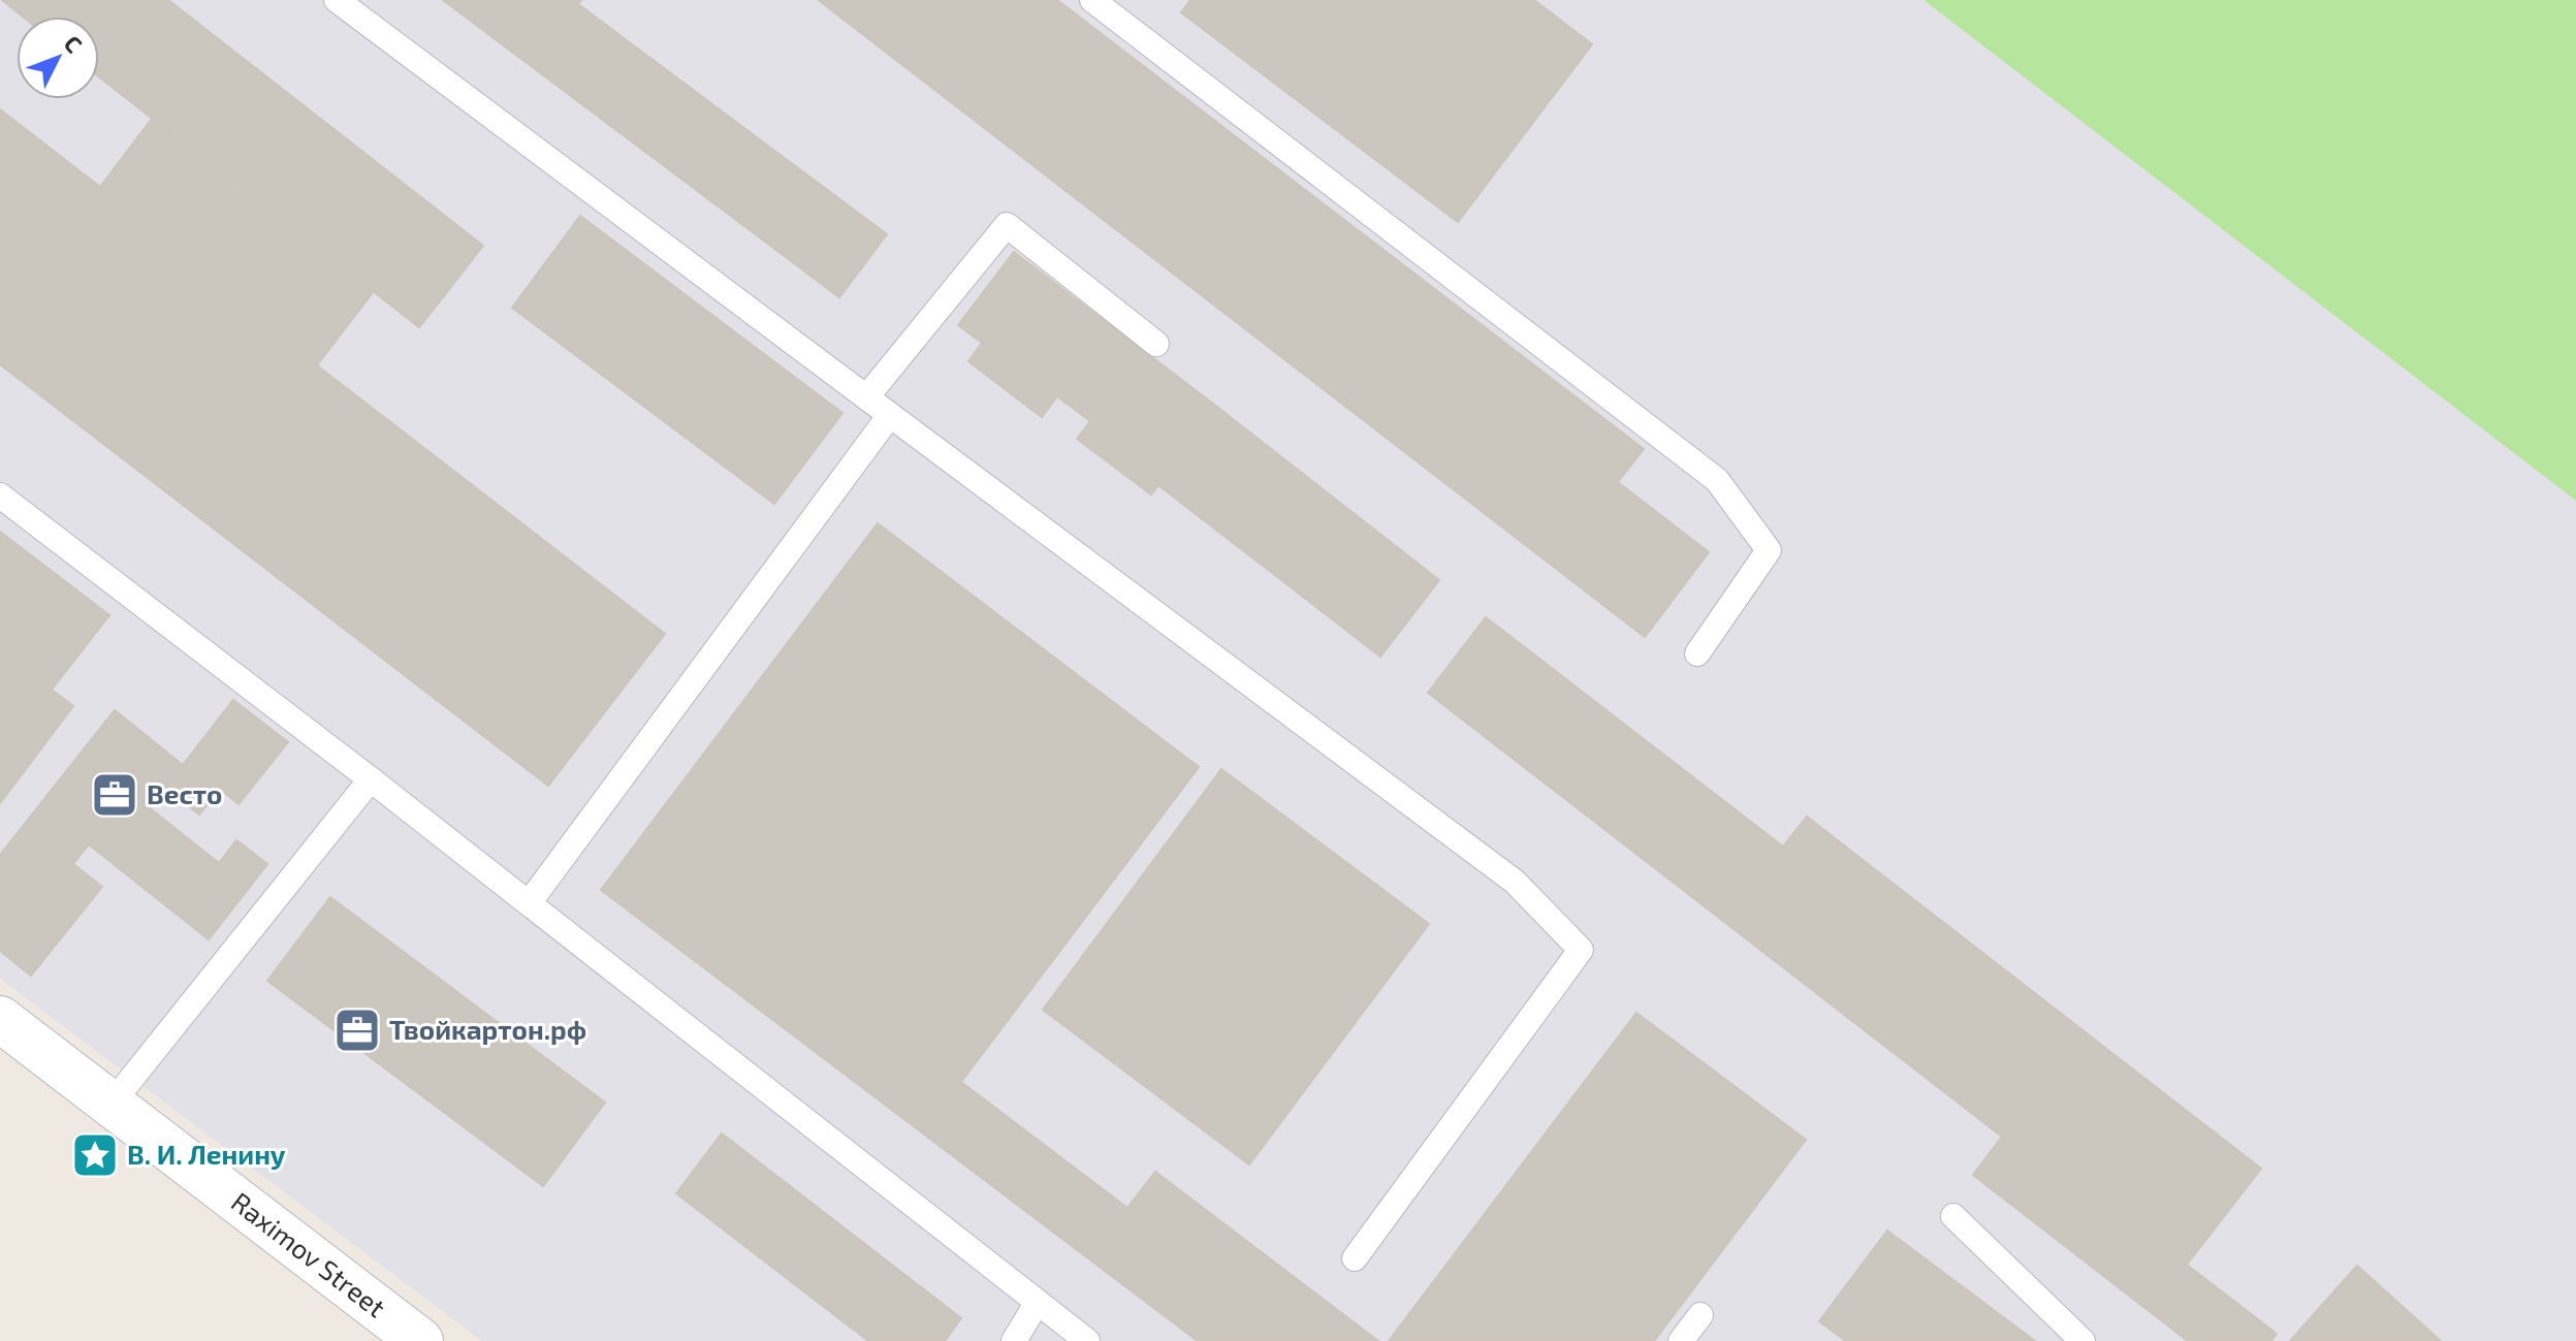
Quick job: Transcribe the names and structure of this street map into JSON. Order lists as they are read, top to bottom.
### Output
{
  "streets": {
    "street": ["Raximov Street"]
  },
  "places": {
    "office": ["Весто", "Твойкартон.рф"],
    "place": ["В. И. Ленину"]
  },
  "north": "top right"
}
